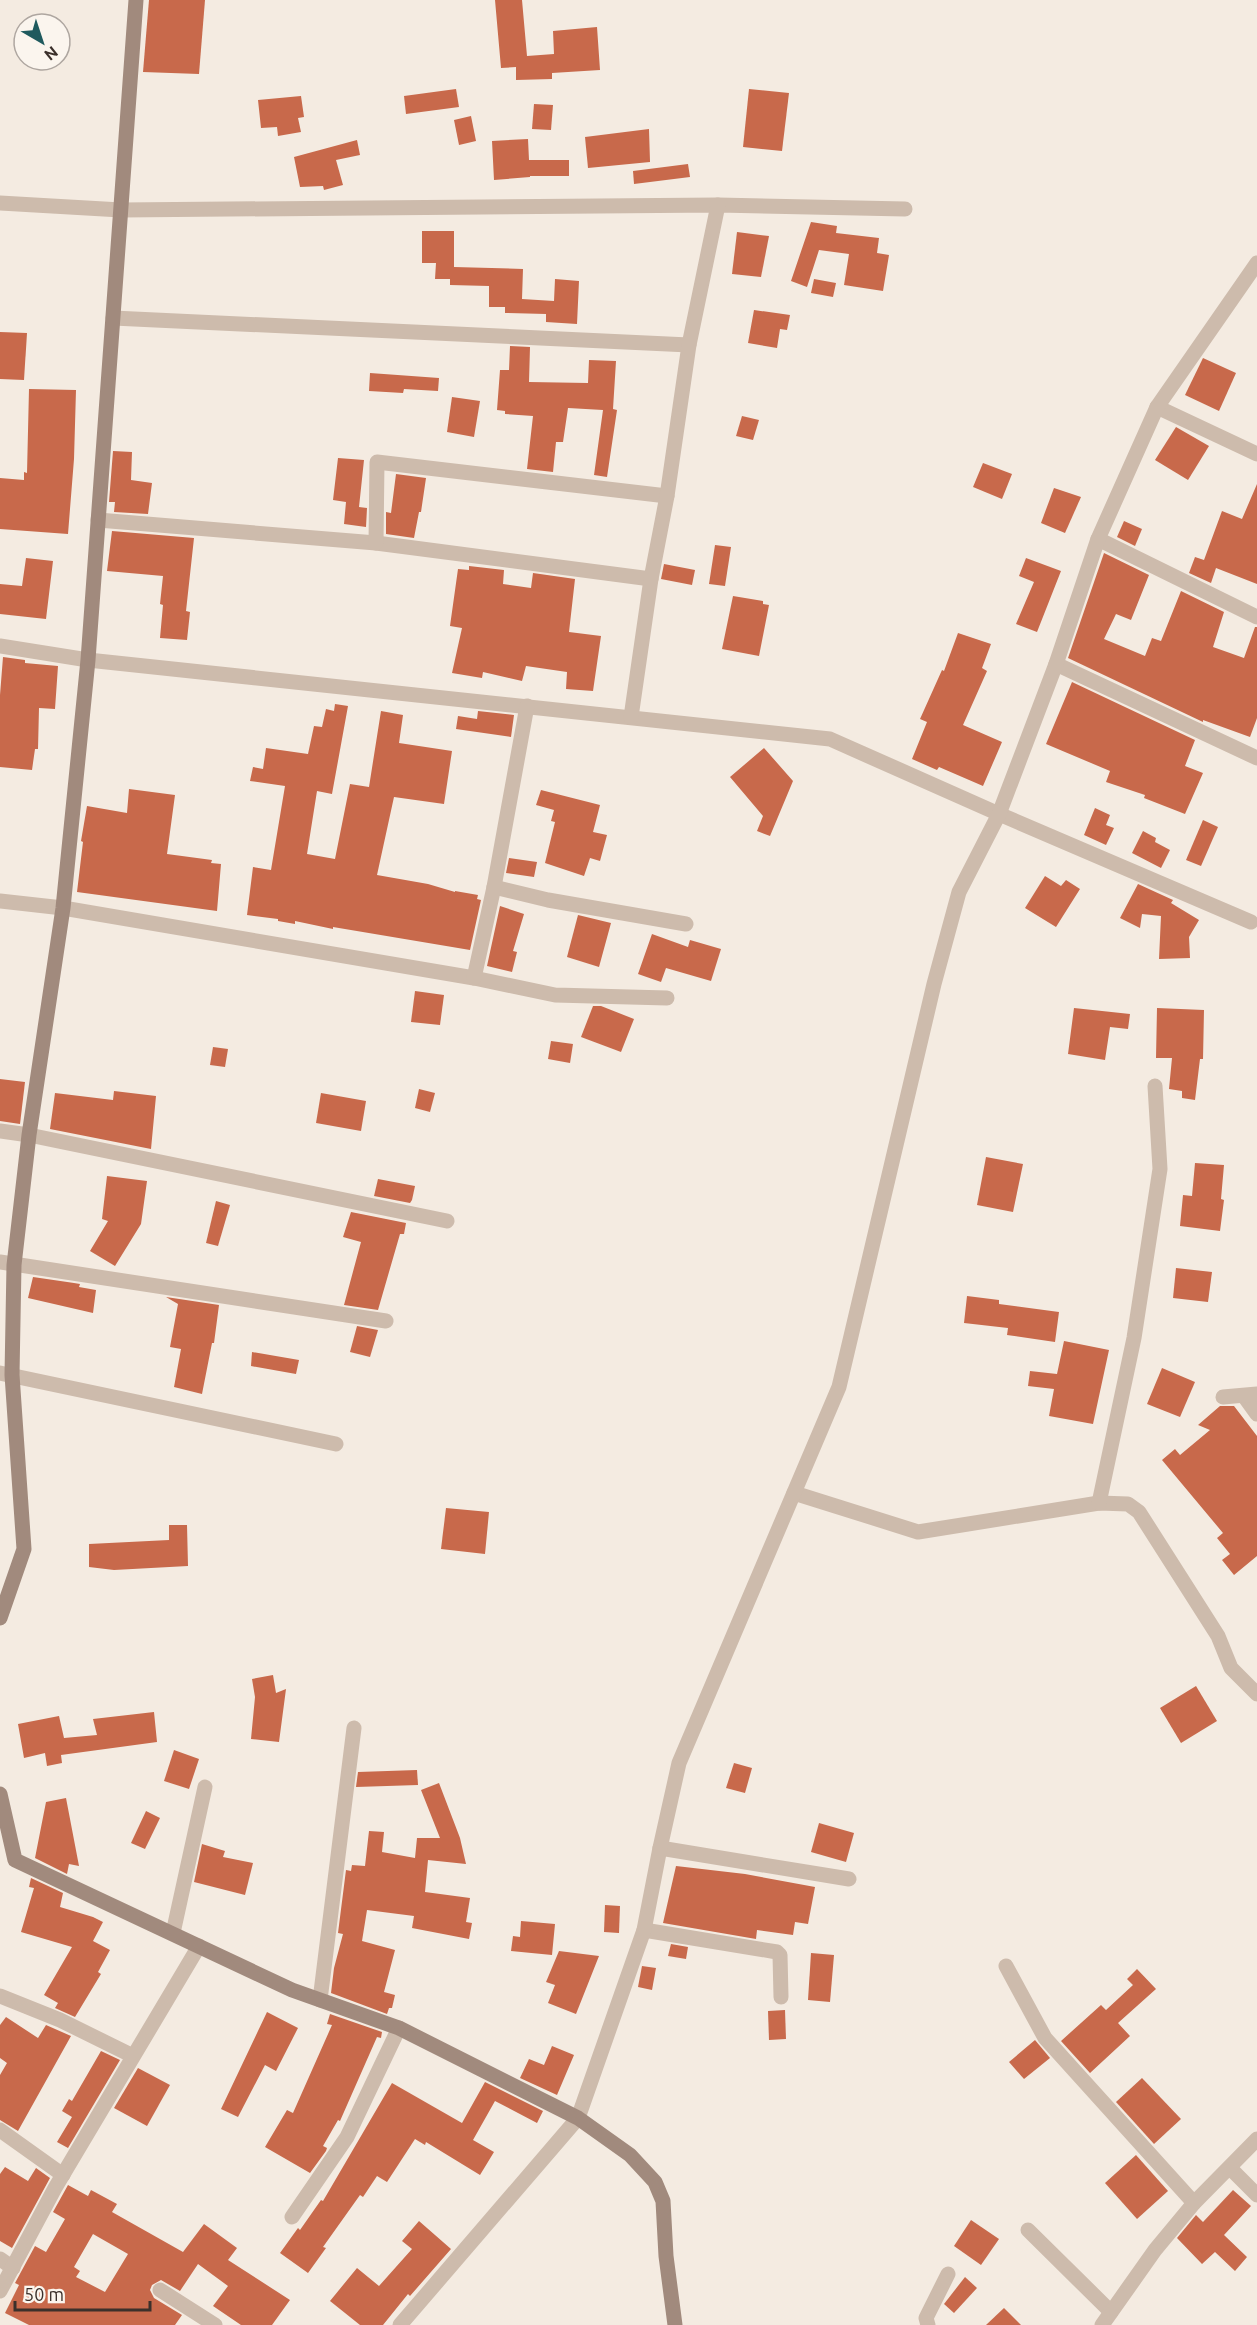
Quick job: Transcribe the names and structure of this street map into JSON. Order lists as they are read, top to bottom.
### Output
{
  "scale_bar": "50 m",
  "north": "bottom right"
}
